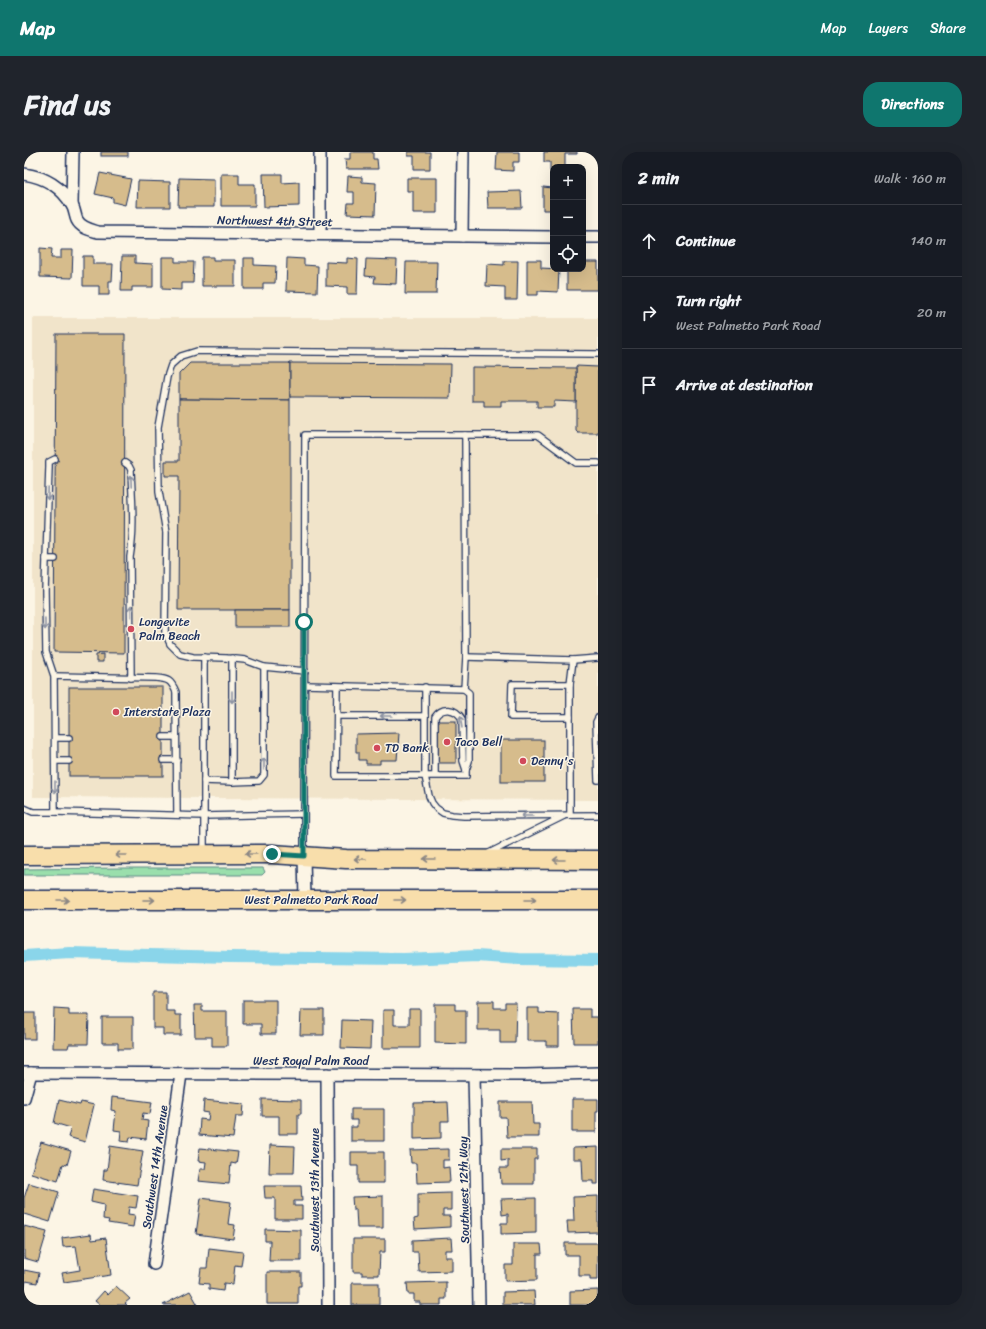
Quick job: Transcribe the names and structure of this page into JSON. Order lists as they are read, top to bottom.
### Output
{
  "streets": {
    "main road": ["West Palmetto Park Road"],
    "street": [
      "Northwest 4th Street",
      "West Royal Palm Road",
      "Southwest 14th Avenue",
      "Southwest 13th Avenue",
      "Southwest 12th Way"
    ]
  },
  "crossings": [
    ["West Royal Palm Road", "Southwest 14th Avenue"],
    ["West Royal Palm Road", "Southwest 13th Avenue"],
    ["West Royal Palm Road", "Southwest 12th Way"]
  ],
  "places": [
    "Longevite Palm Beach",
    "Interstate Plaza",
    "Taco Bell",
    "TD Bank",
    "Denny's"
  ],
  "page": {
    "header": "Map",
    "nav": ["Map", "Layers", "Share"],
    "title": "Find us",
    "buttons": "Directions",
    "heading": ["2 min", "Walk · 160 m"],
    "map_buttons": ["+", "−"],
    "list": [
      ["Continue", "140 m"],
      ["Turn right", "West Palmetto Park Road", "20 m"],
      "Arrive at destination"
    ]
  }
}
